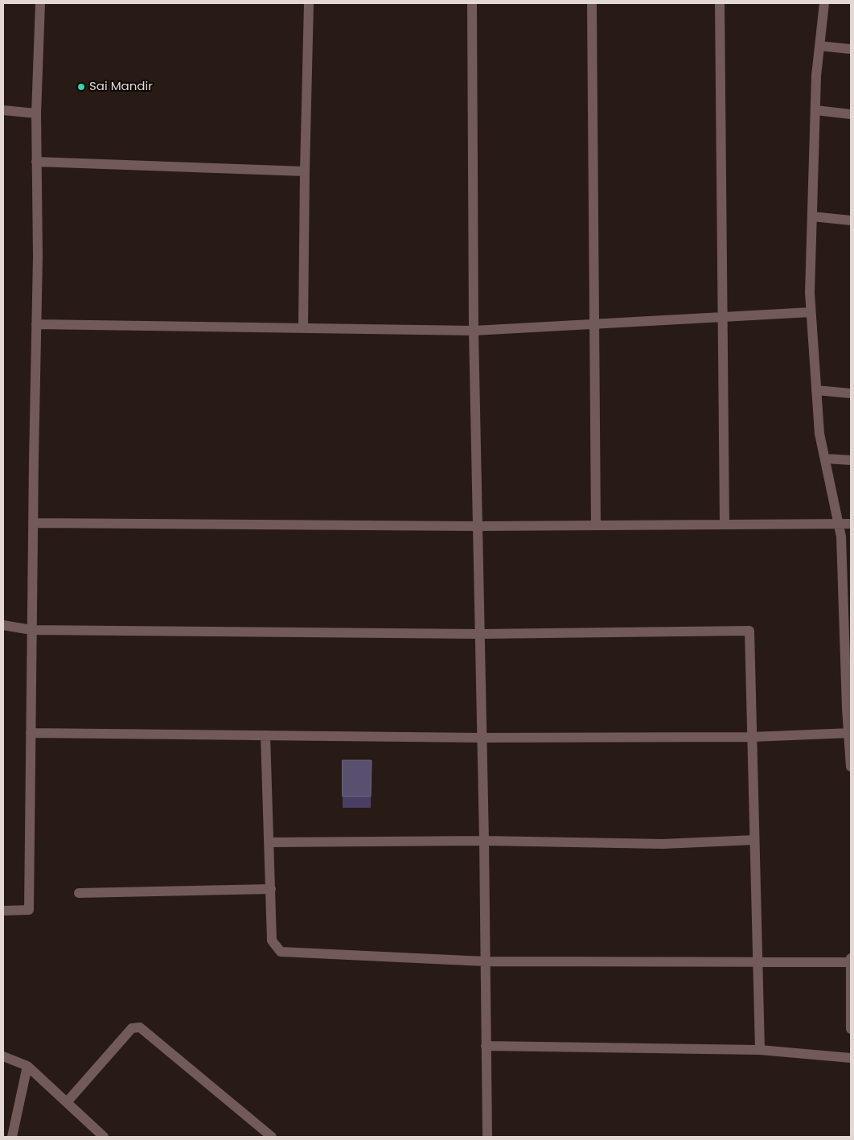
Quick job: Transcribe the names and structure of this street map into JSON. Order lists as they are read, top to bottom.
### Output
{
  "places": ["Sai Mandir"]
}
